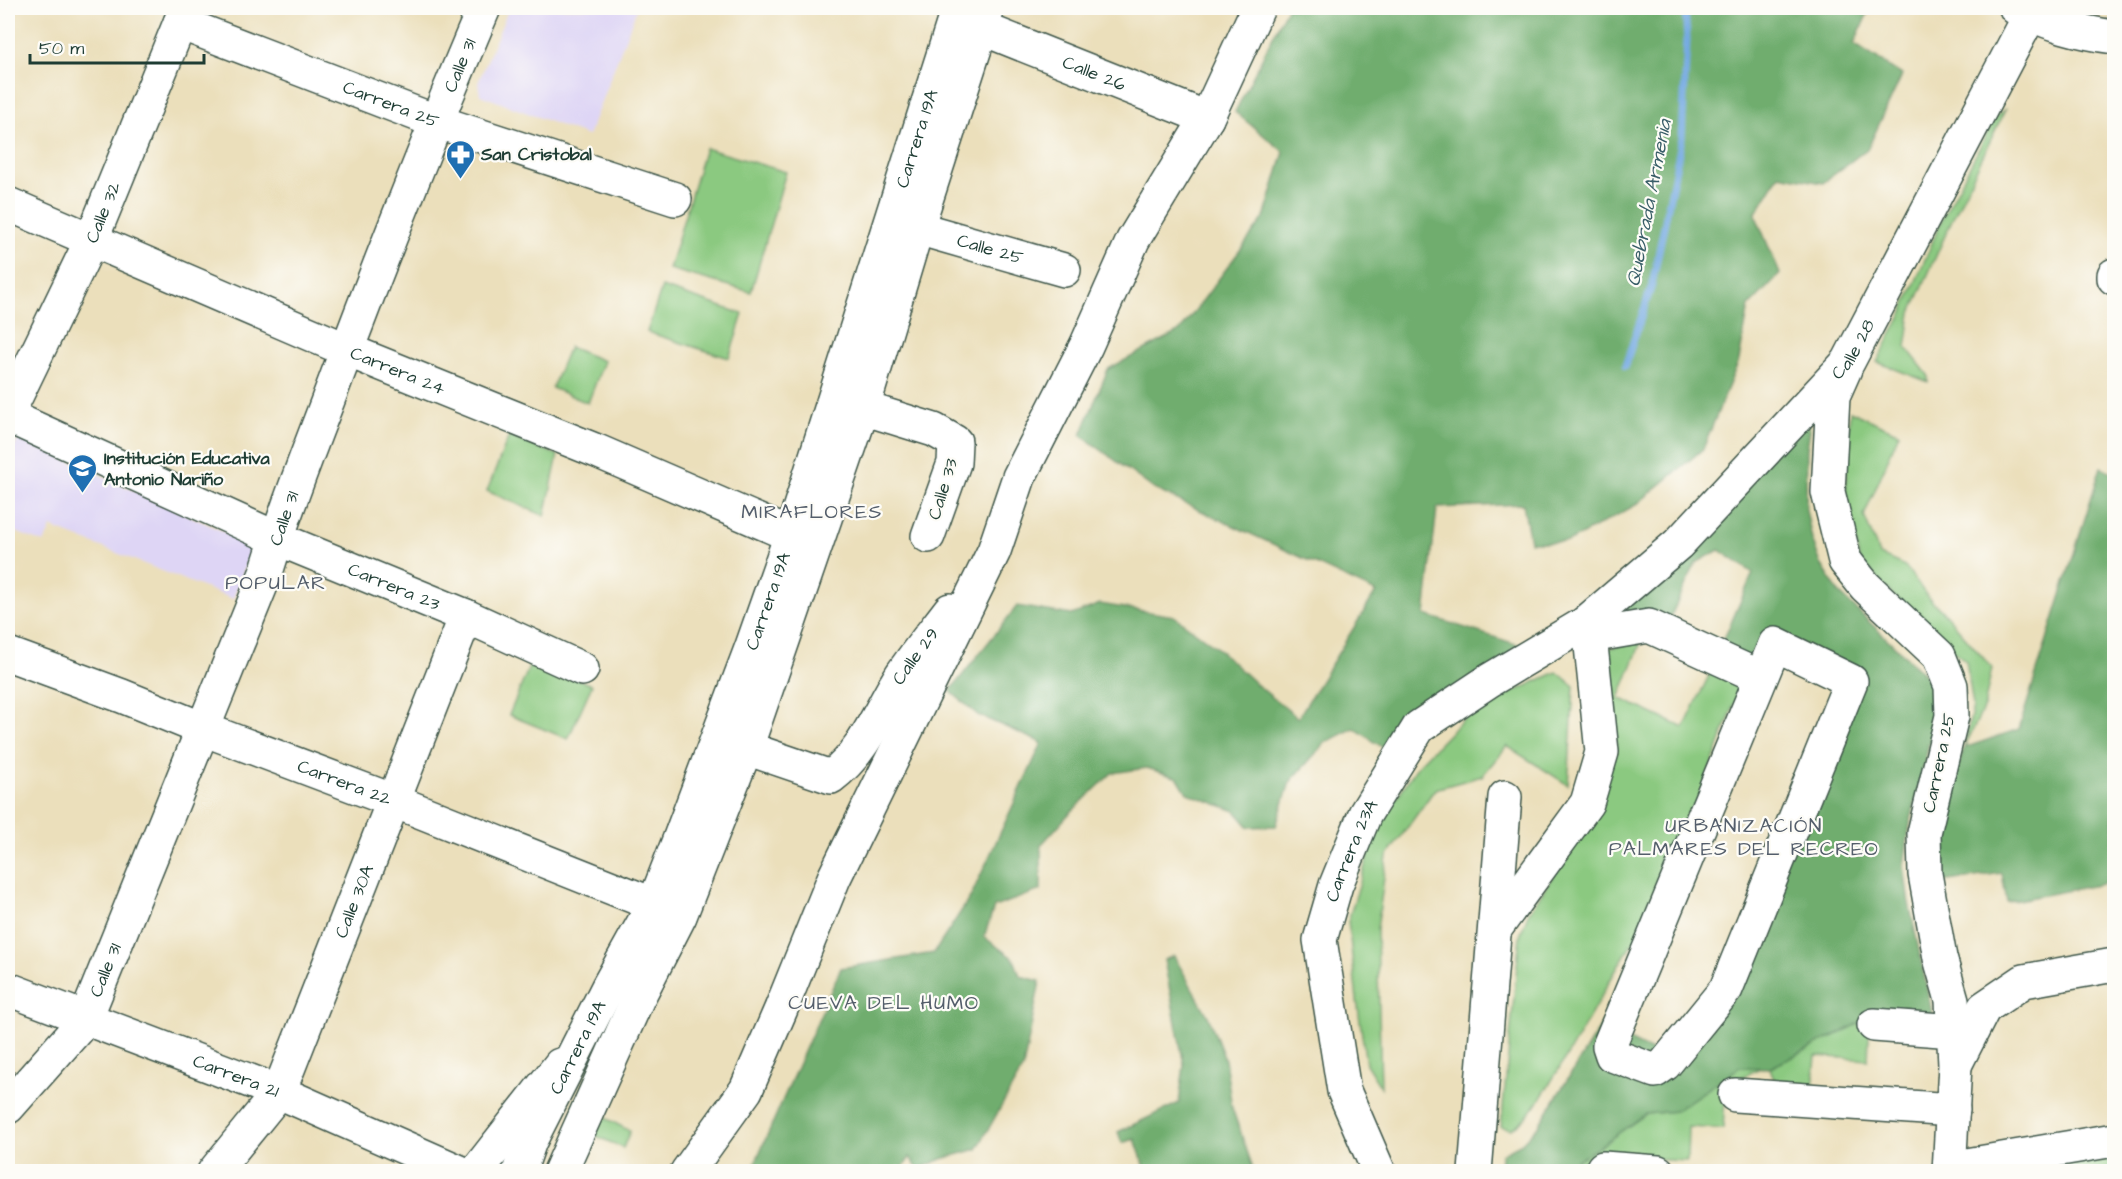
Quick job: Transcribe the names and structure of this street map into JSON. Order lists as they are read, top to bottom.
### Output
{
  "streets": {
    "street": [
      "Calle 31",
      "Calle 26",
      "Carrera 25",
      "Carrera 19A",
      "Calle 32",
      "Calle 25",
      "Calle 28",
      "Carrera 24",
      "Calle 33",
      "Carrera 23",
      "Calle 29",
      "Carrera 22",
      "Carrera 23A",
      "Calle 30A",
      "Carrera 21"
    ]
  },
  "crossings": [
    ["Calle 31", "Carrera 25"],
    ["Calle 31", "Carrera 24"],
    ["Calle 31", "Carrera 23"],
    ["Calle 31", "Carrera 22"],
    ["Calle 31", "Carrera 21"],
    ["Calle 26", "Carrera 19A"],
    ["Carrera 25", "Calle 32"],
    ["Carrera 25", "Calle 28"],
    ["Carrera 19A", "Calle 25"],
    ["Carrera 19A", "Carrera 24"],
    ["Carrera 19A", "Calle 33"],
    ["Carrera 19A", "Calle 29"],
    ["Carrera 19A", "Carrera 22"],
    ["Calle 32", "Carrera 24"],
    ["Calle 32", "Carrera 23"],
    ["Calle 28", "Carrera 23A"],
    ["Carrera 23", "Calle 30A"],
    ["Carrera 22", "Calle 30A"],
    ["Calle 30A", "Carrera 21"]
  ],
  "districts": [
    "MIRAFLORES",
    "POPULAR",
    "URBANIZACIÓN PALMARES DEL RECREO",
    "CUEVA DEL HUMO"
  ],
  "water": ["Quebrada Armenia"],
  "places": {
    "pharmacy": ["San Cristobal"],
    "school or university": ["Institución Educativa Antonio Nariño"]
  },
  "scale_bar": "50 m"
}
